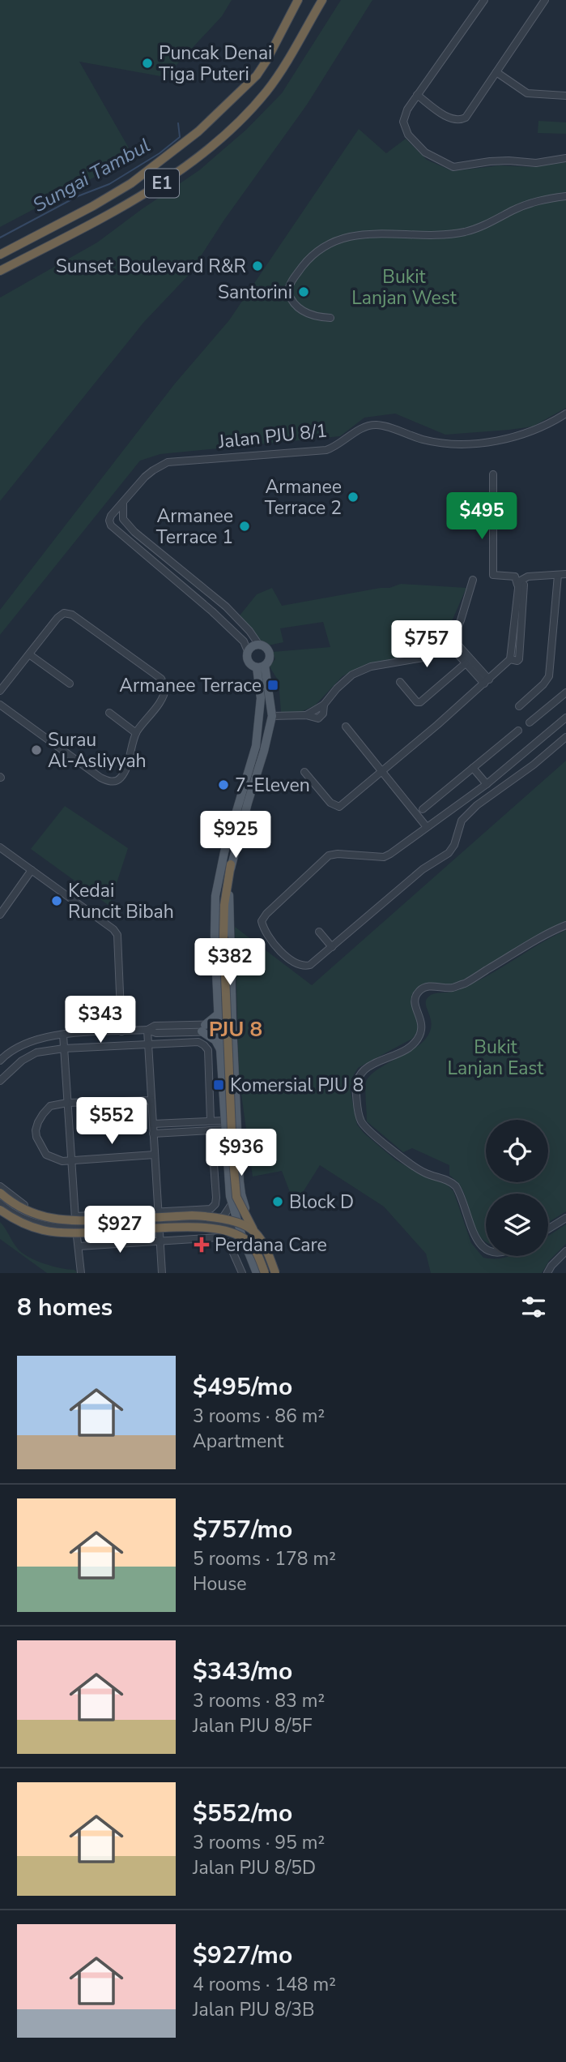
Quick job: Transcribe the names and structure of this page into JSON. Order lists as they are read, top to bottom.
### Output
{
  "streets": {
    "highway": ["E1"],
    "street": ["Jalan PJU 8/1"]
  },
  "districts": ["PJU 8"],
  "water": ["Sungai Tambul"],
  "parks": ["Bukit Lanjan West", "Bukit Lanjan East"],
  "places": {
    "other": [
      "Puncak Denai Tiga Puteri",
      "Sunset Boulevard R&R",
      "Santorini",
      "Armanee Terrace 2",
      "Armanee Terrace 1",
      "Surau Al-Asliyyah",
      "7-Eleven",
      "Kedai Runcit Bibah",
      "Block D"
    ],
    "transit": ["Armanee Terrace", "Komersial PJU 8"],
    "health": ["Perdana Care"]
  },
  "page": {
    "price": [
      "$495",
      "$757",
      "$925",
      "$382",
      "$343",
      "$552",
      "$936",
      "$927"
    ],
    "heading": "8 homes",
    "list": [
      {
        "name": "$495/mo",
        "note": "3 rooms · 86 m² · Apartment"
      },
      {
        "name": "$757/mo",
        "note": "5 rooms · 178 m² · House"
      },
      {
        "name": "$343/mo",
        "note": "3 rooms · 83 m² · Jalan PJU 8/5F"
      },
      {
        "name": "$552/mo",
        "note": "3 rooms · 95 m² · Jalan PJU 8/5D"
      },
      {
        "name": "$927/mo",
        "note": "4 rooms · 148 m² · Jalan PJU 8/3B"
      }
    ]
  }
}
